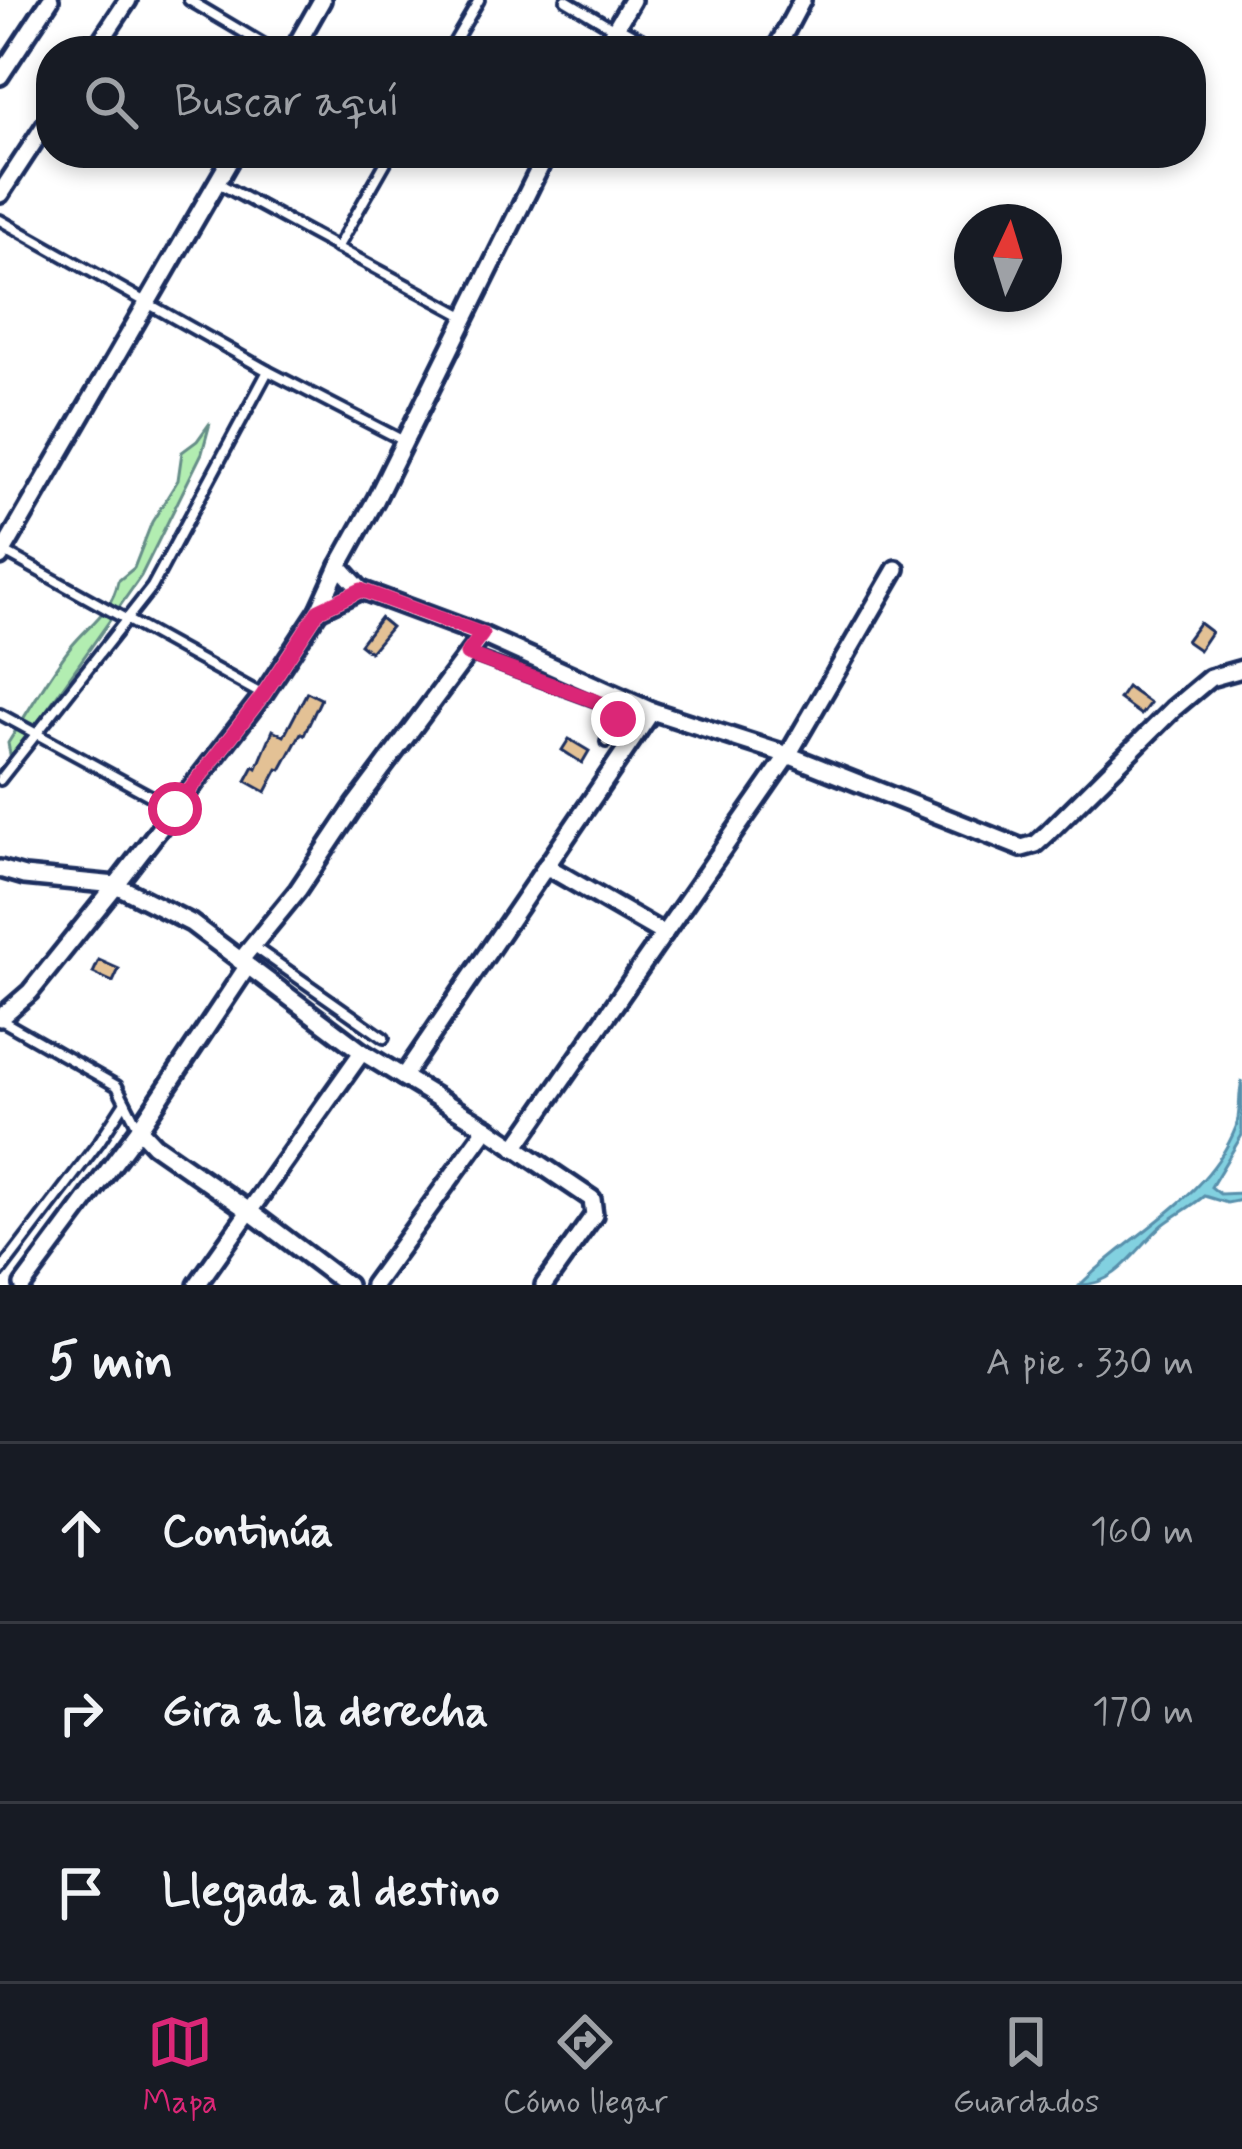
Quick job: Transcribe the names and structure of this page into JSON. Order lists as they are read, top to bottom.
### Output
{
  "north": "top",
  "page": {
    "search": "Buscar aquí",
    "heading": ["5 min", "A pie · 330 m"],
    "list": [
      ["Continúa", "160 m"],
      ["Gira a la derecha", "170 m"],
      "Llegada al destino"
    ],
    "nav": ["Mapa", "Cómo llegar", "Guardados"]
  }
}
